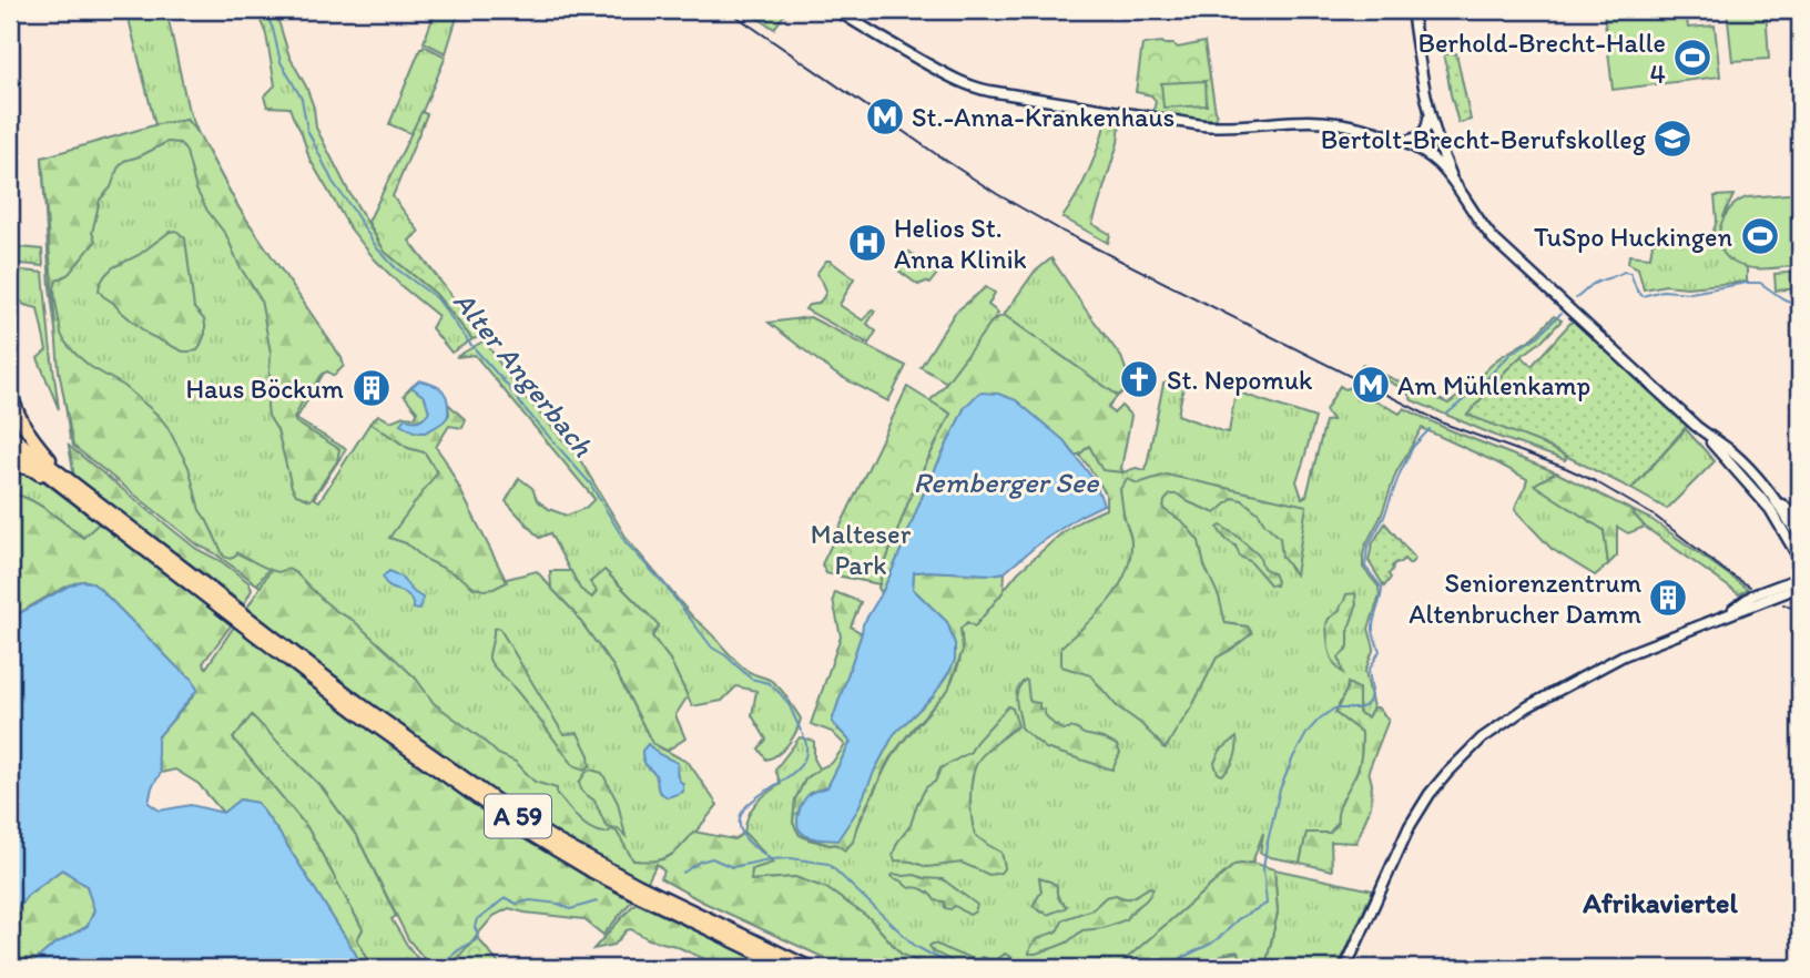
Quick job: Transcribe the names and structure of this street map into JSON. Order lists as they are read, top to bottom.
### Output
{
  "streets": {
    "highway": ["A 59"]
  },
  "districts": ["Afrikaviertel"],
  "water": ["Alter Angerbach", "Remberger See"],
  "parks": ["Malteser Park"],
  "places": {
    "sports": ["Berhold-Brecht-Halle 4", "TuSpo Huckingen"],
    "metro station": ["St.-Anna-Krankenhaus", "Am Mühlenkamp"],
    "school or university": ["Bertolt-Brecht-Berufskolleg"],
    "hospital": ["Helios St. Anna Klinik"],
    "church": ["St. Nepomuk"],
    "building": ["Haus Böckum", "Seniorenzentrum Altenbrucher Damm"]
  }
}
